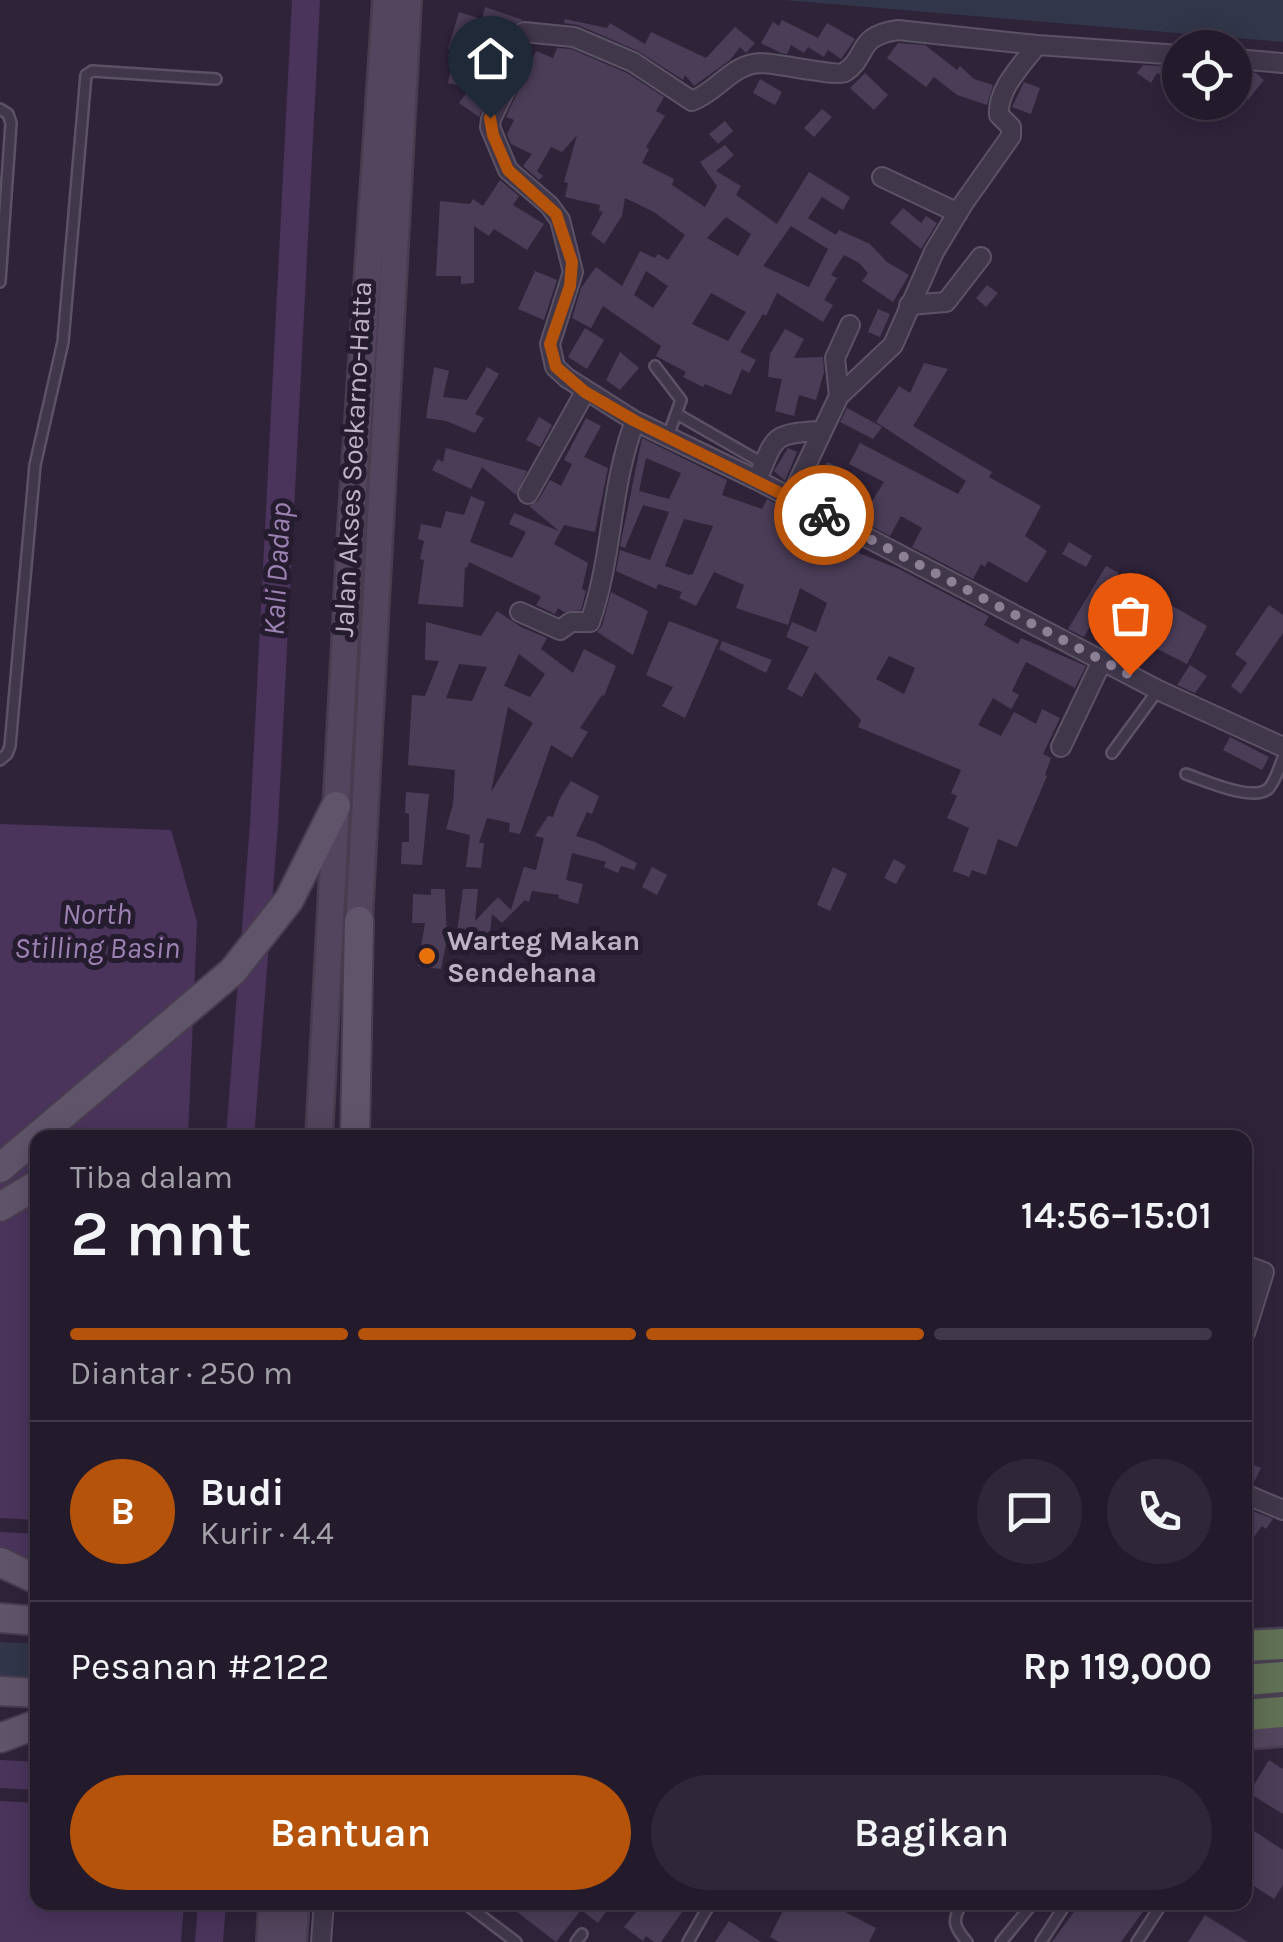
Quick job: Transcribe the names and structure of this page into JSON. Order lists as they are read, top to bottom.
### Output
{
  "streets": {
    "main road": ["Jalan Akses Soekarno-Hatta"]
  },
  "water": ["Kali Dadap", "North Stilling Basin"],
  "places": ["Warteg Makan Sendehana"],
  "page": {
    "heading": ["2 mnt", "Tiba dalam", "14:56–15:01"],
    "panel": [
      "Budi",
      "Kurir · 4.4",
      "Pesanan #2122",
      "Rp 119,000"
    ],
    "bar": "Diantar · 250 m",
    "round": "B",
    "buttons": ["Bantuan", "Bagikan"]
  }
}
